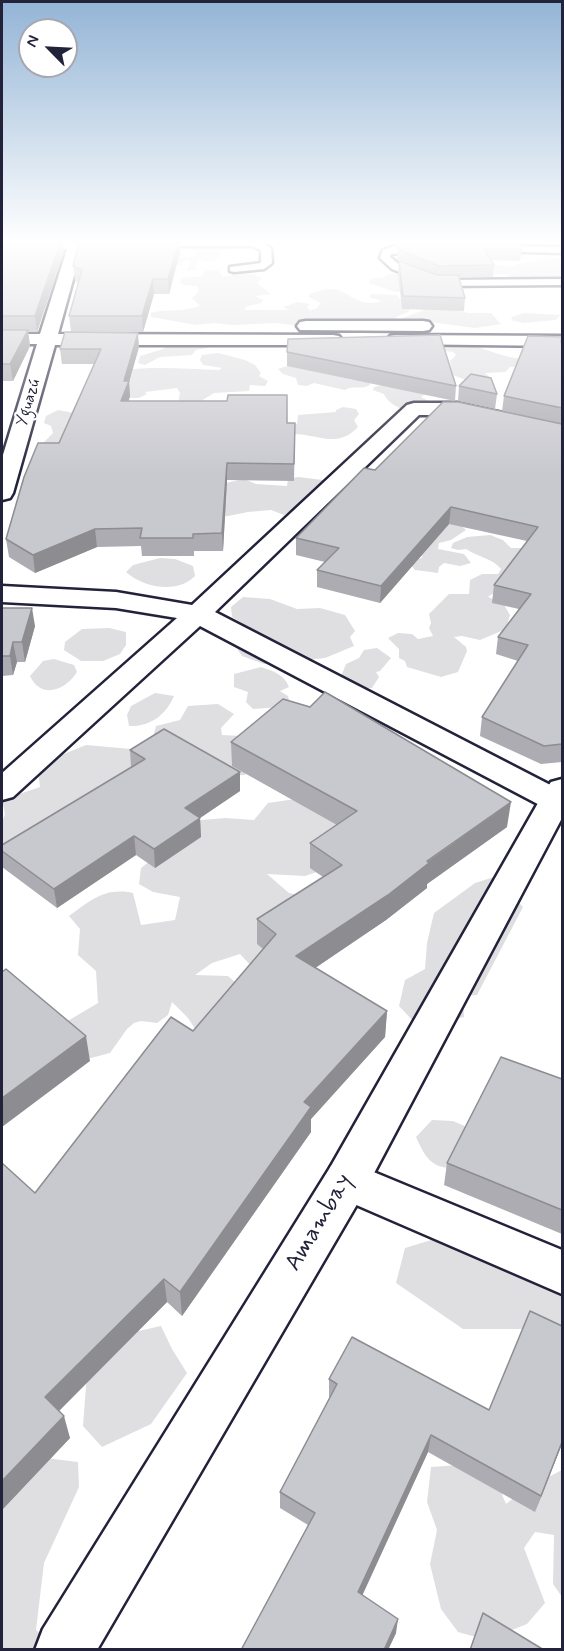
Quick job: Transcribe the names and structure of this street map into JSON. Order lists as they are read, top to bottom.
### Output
{
  "streets": {
    "street": ["Yguazú", "Amambay"]
  },
  "north": "top left"
}
